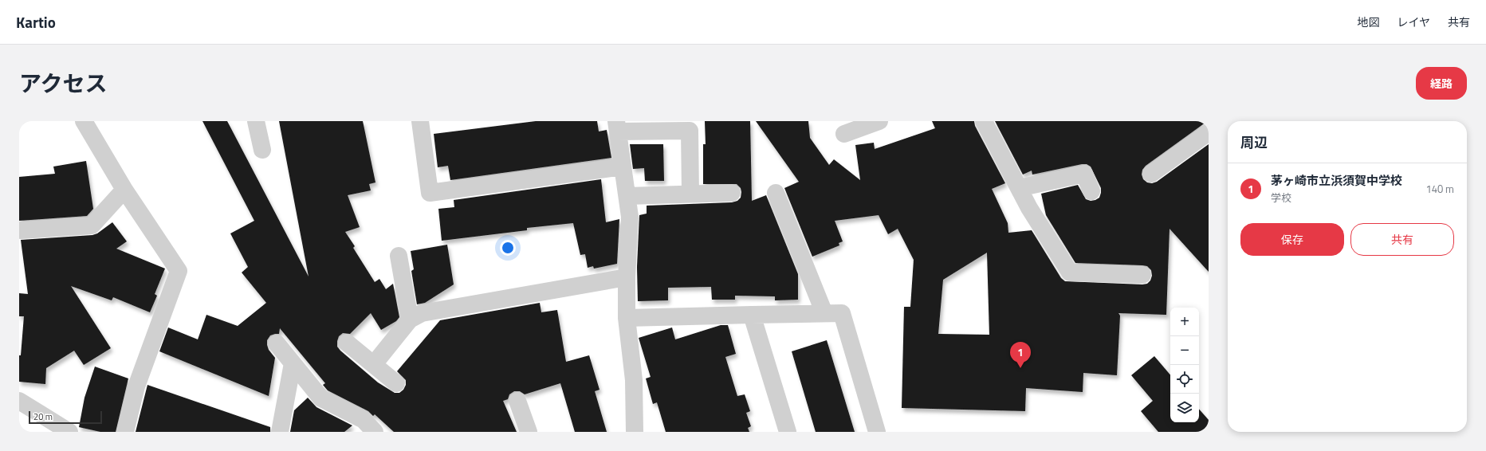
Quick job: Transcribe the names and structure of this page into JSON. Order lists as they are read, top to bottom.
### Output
{
  "scale_bar": "20 m",
  "page": {
    "header": "Kartio",
    "nav": ["地図", "レイヤ", "共有"],
    "title": "アクセス",
    "buttons": [
      "経路",
      ["保存", "共有"]
    ],
    "heading": "周辺",
    "list": [
      {
        "mark": "1",
        "name": "茅ヶ崎市立浜須賀中学校",
        "note": "学校",
        "value": "140 m"
      }
    ],
    "map_buttons": ["+", "−"],
    "pins": "1",
    "scale": "20 m"
  }
}
